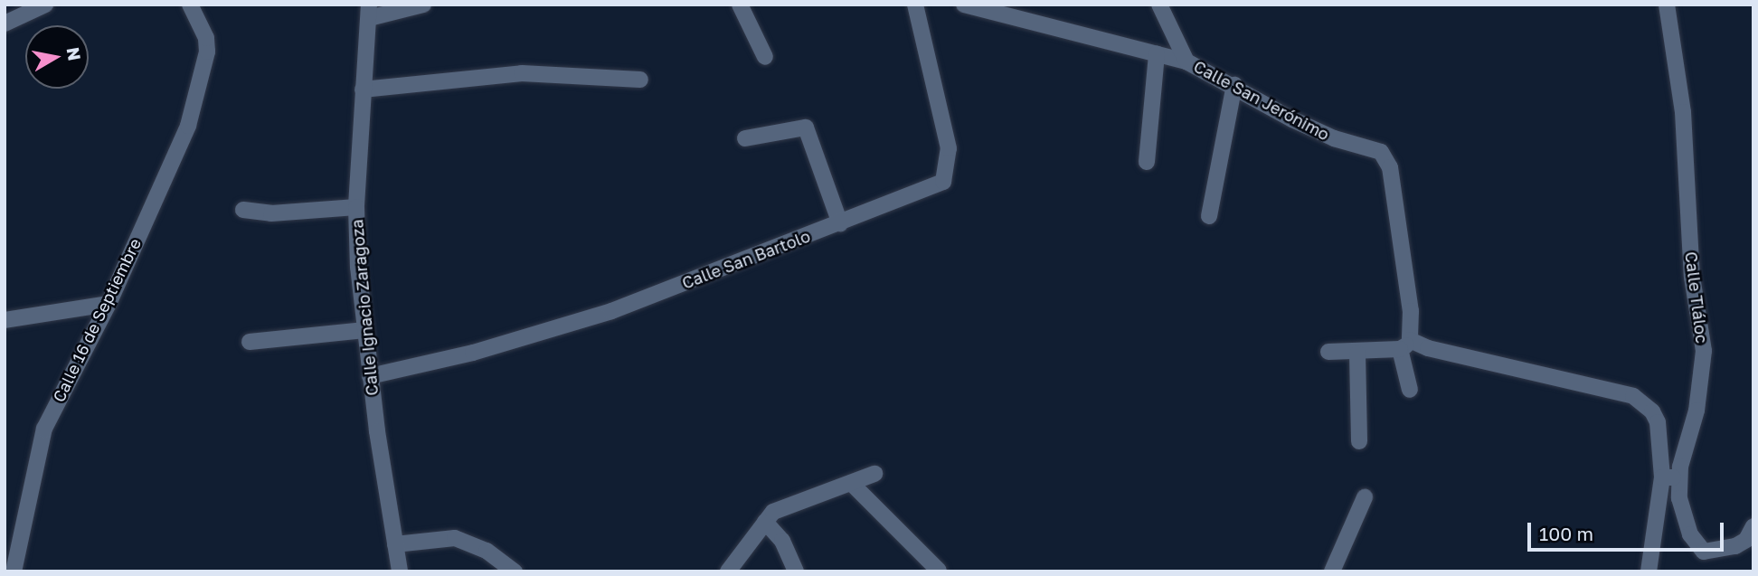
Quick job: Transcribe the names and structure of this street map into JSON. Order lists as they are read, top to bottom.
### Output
{
  "streets": {
    "street": [
      "Calle San Jerónimo",
      "Calle San Bartolo",
      "Calle Tláloc",
      "Calle Ignacio Zaragoza",
      "Calle 16 de Septiembre"
    ]
  },
  "crossings": [
    ["Calle San Bartolo", "Calle Ignacio Zaragoza"]
  ],
  "scale_bar": "100 m",
  "north": "right"
}
